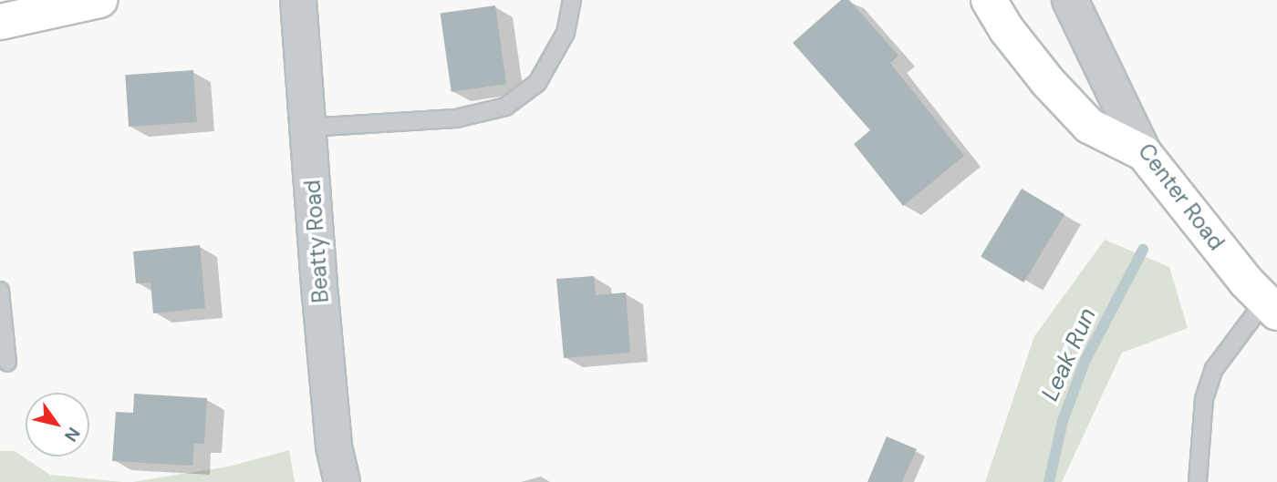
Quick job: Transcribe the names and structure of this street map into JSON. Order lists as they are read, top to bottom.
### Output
{
  "streets": {
    "main road": ["Center Road"],
    "street": ["Beatty Road"]
  },
  "water": ["Leak Run"],
  "north": "bottom right"
}
